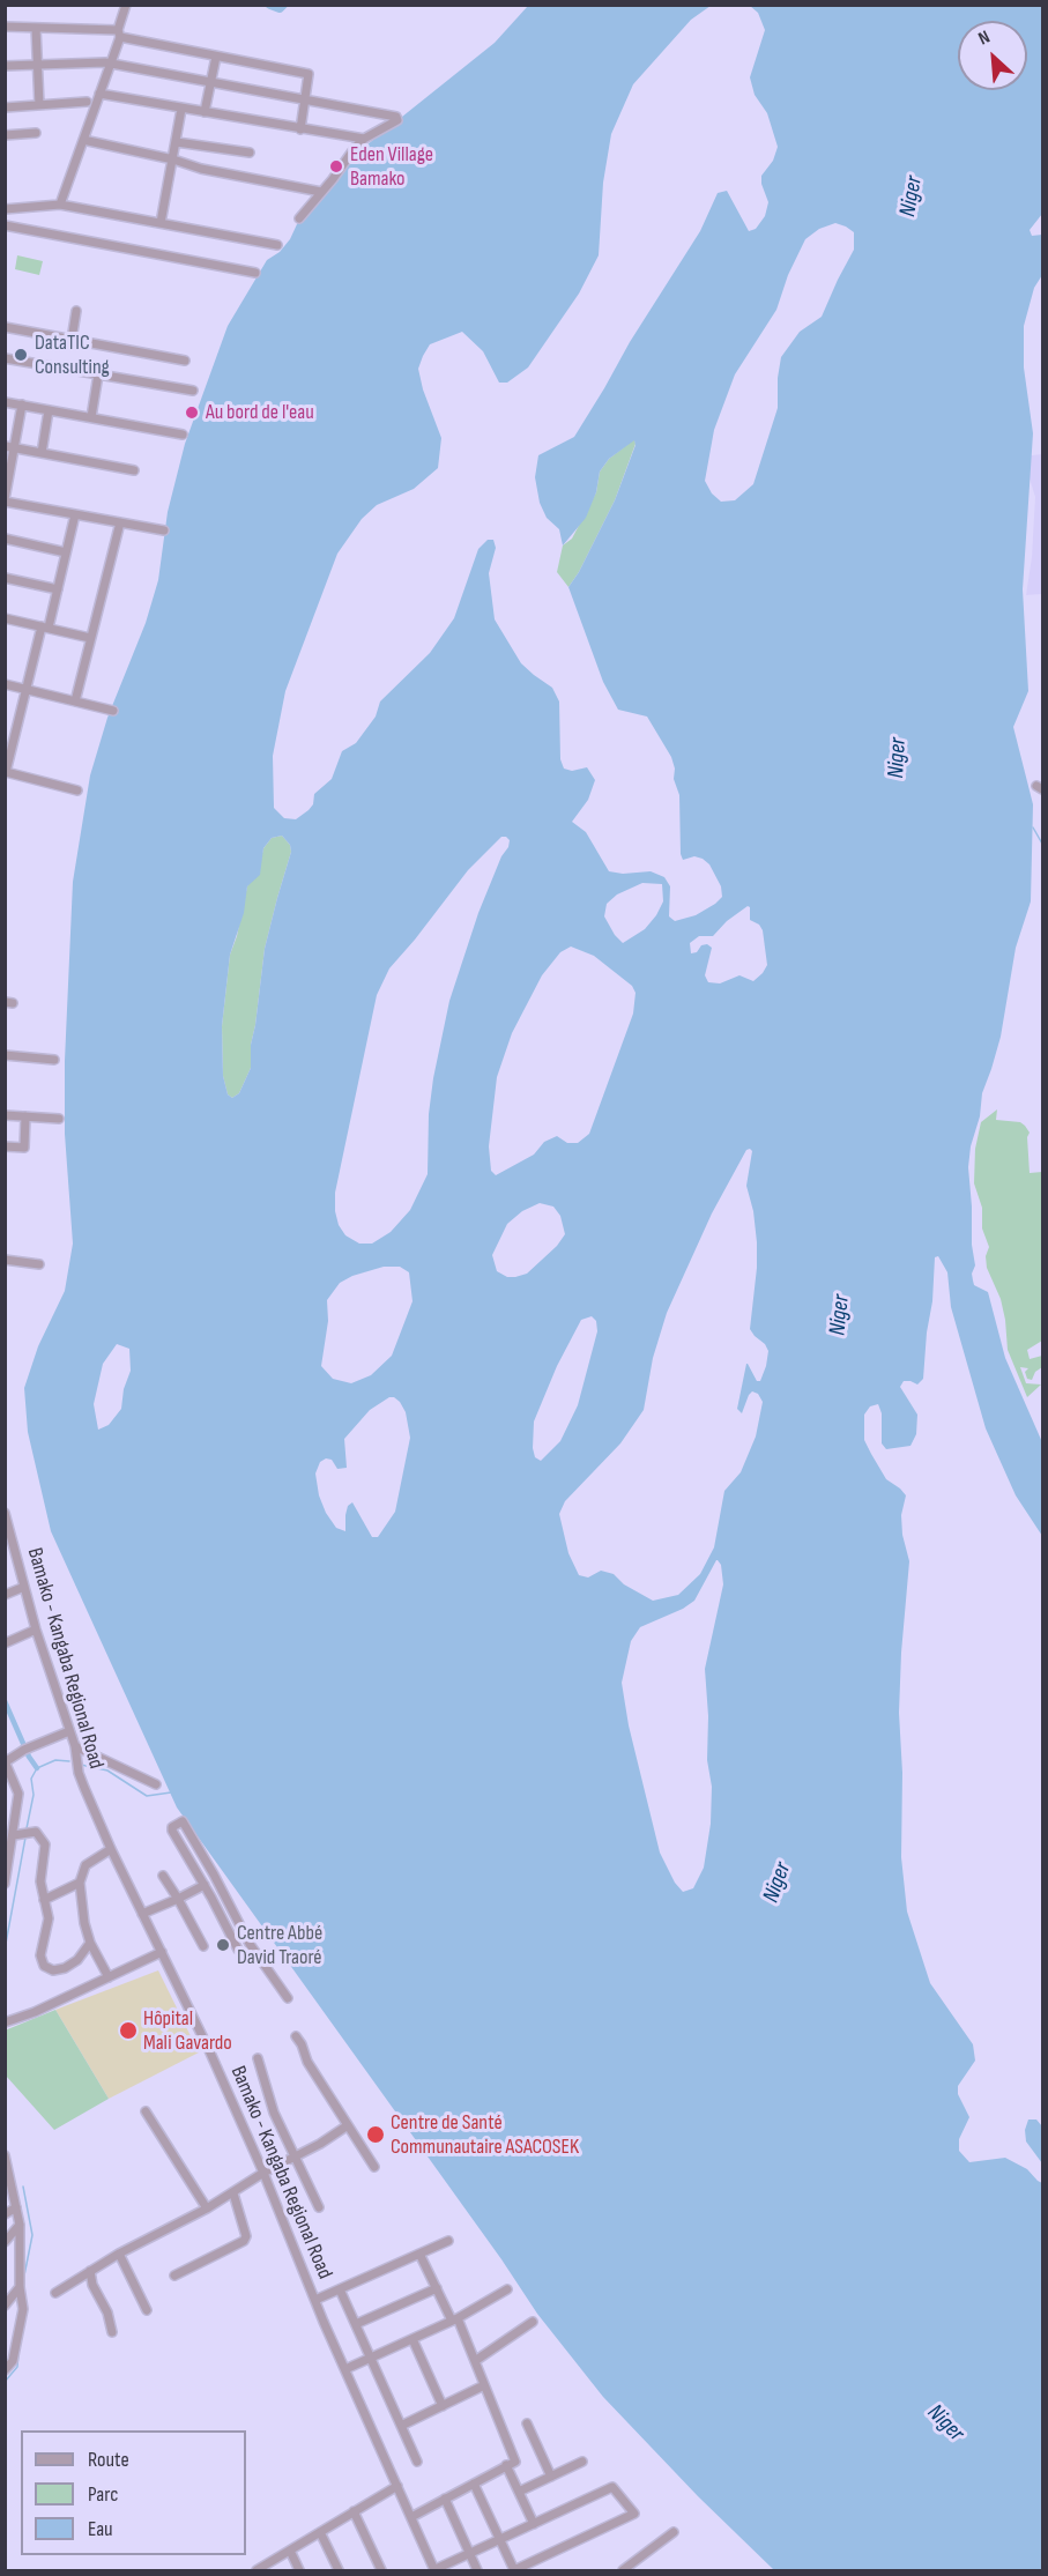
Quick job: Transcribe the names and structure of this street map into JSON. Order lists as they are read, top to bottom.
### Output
{
  "streets": {
    "street": ["Bamako - Kangaba Regional Road"]
  },
  "water": ["Niger"],
  "places": [
    "Eden Village Bamako",
    "DataTIC Consulting",
    "Au bord de l'eau",
    "Centre Abbé David Traoré",
    "Hôpital Mali Gavardo",
    "Centre de Santé Communautaire ASACOSEK"
  ],
  "legend": ["Route", "Parc", "Eau"],
  "north": "top left"
}
